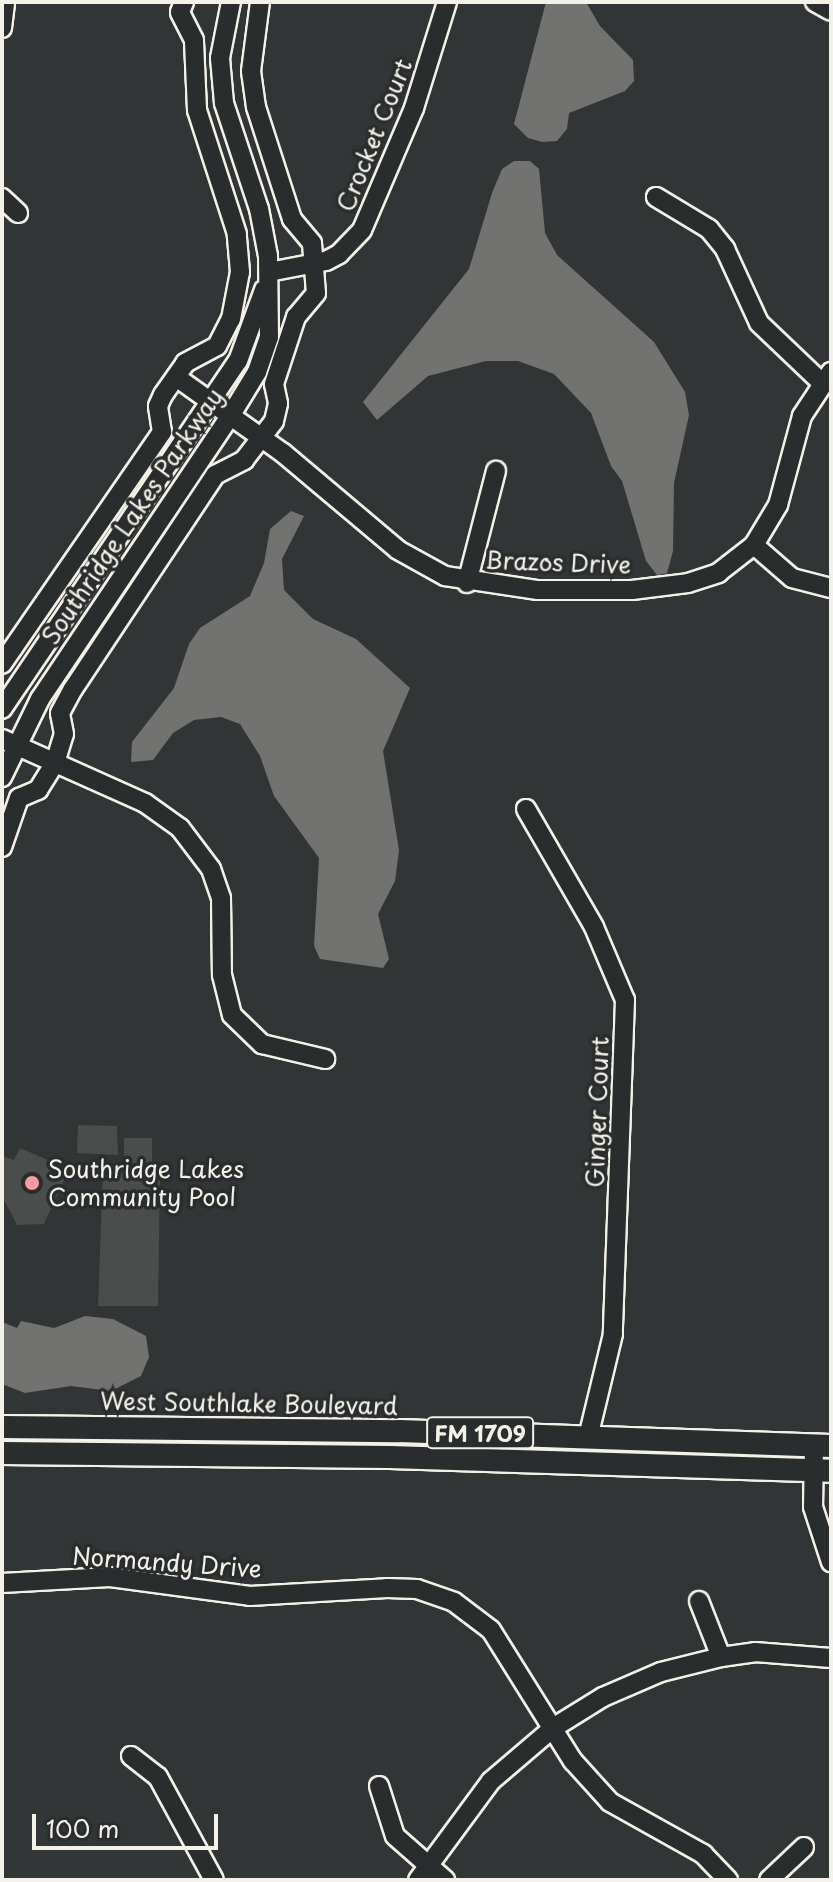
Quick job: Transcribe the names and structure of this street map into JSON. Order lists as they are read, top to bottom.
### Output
{
  "streets": {
    "main road": ["West Southlake Boulevard", "FM 1709"],
    "street": [
      "Crocket Court",
      "Southridge Lakes Parkway",
      "Brazos Drive",
      "Ginger Court",
      "Normandy Drive"
    ]
  },
  "crossings": [
    ["Crocket Court", "Southridge Lakes Parkway"],
    ["Southridge Lakes Parkway", "Brazos Drive"],
    ["Ginger Court", "West Southlake Boulevard"]
  ],
  "places": ["Southridge Lakes Community Pool"],
  "scale_bar": "100 m"
}
